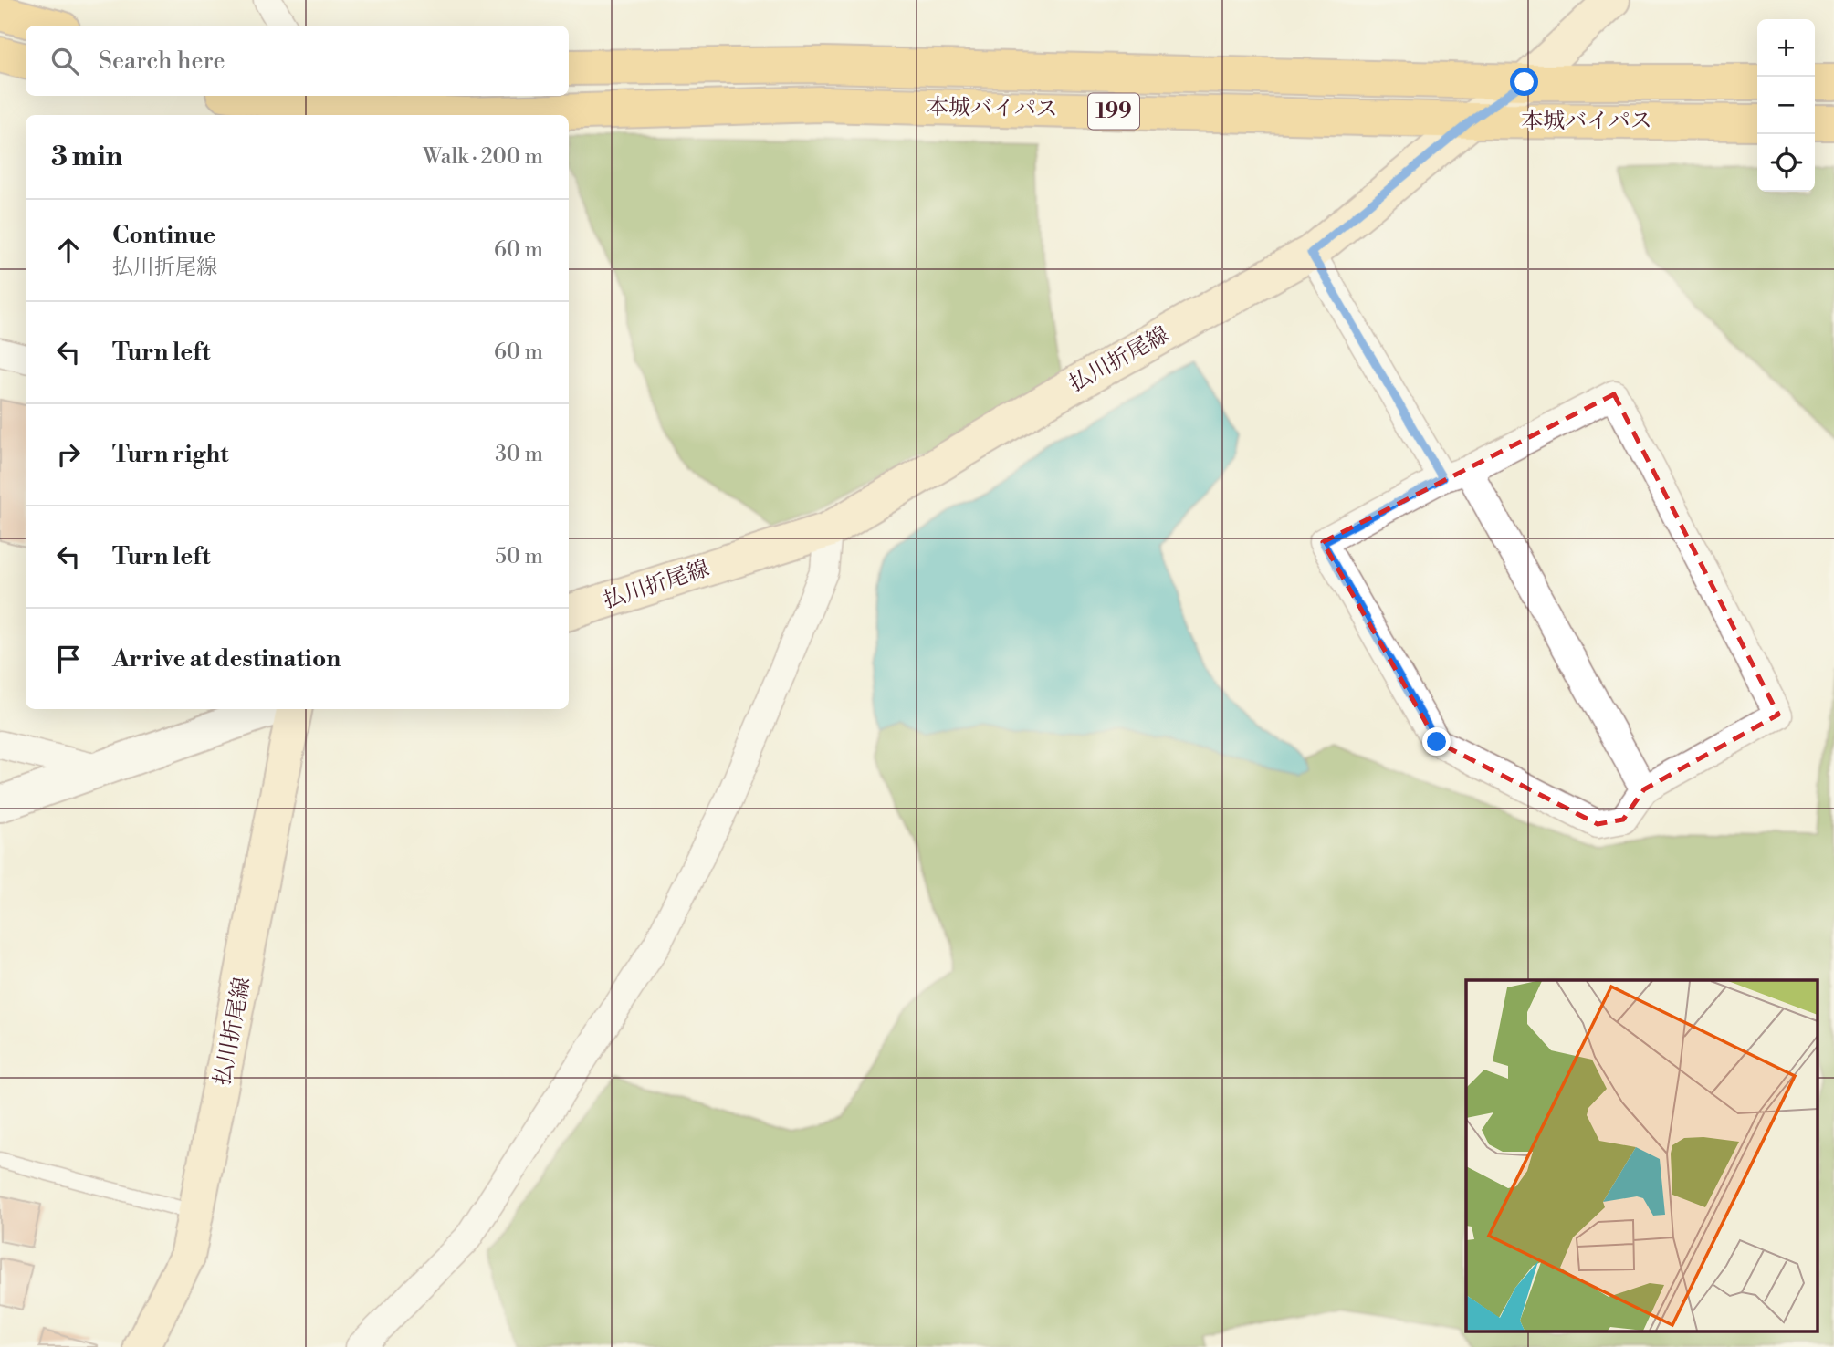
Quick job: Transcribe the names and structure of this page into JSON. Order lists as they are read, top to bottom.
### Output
{
  "streets": {
    "highway": ["本城バイパス", "199"],
    "main road": ["払川折尾線"]
  },
  "crossings": [
    ["本城バイパス", "払川折尾線"]
  ],
  "page": {
    "map_buttons": ["+", "−"],
    "search": "Search here",
    "heading": ["3 min", "Walk · 200 m"],
    "list": [
      ["Continue", "払川折尾線", "60 m"],
      ["Turn left", "60 m"],
      ["Turn right", "30 m"],
      ["Turn left", "50 m"],
      "Arrive at destination"
    ]
  }
}
